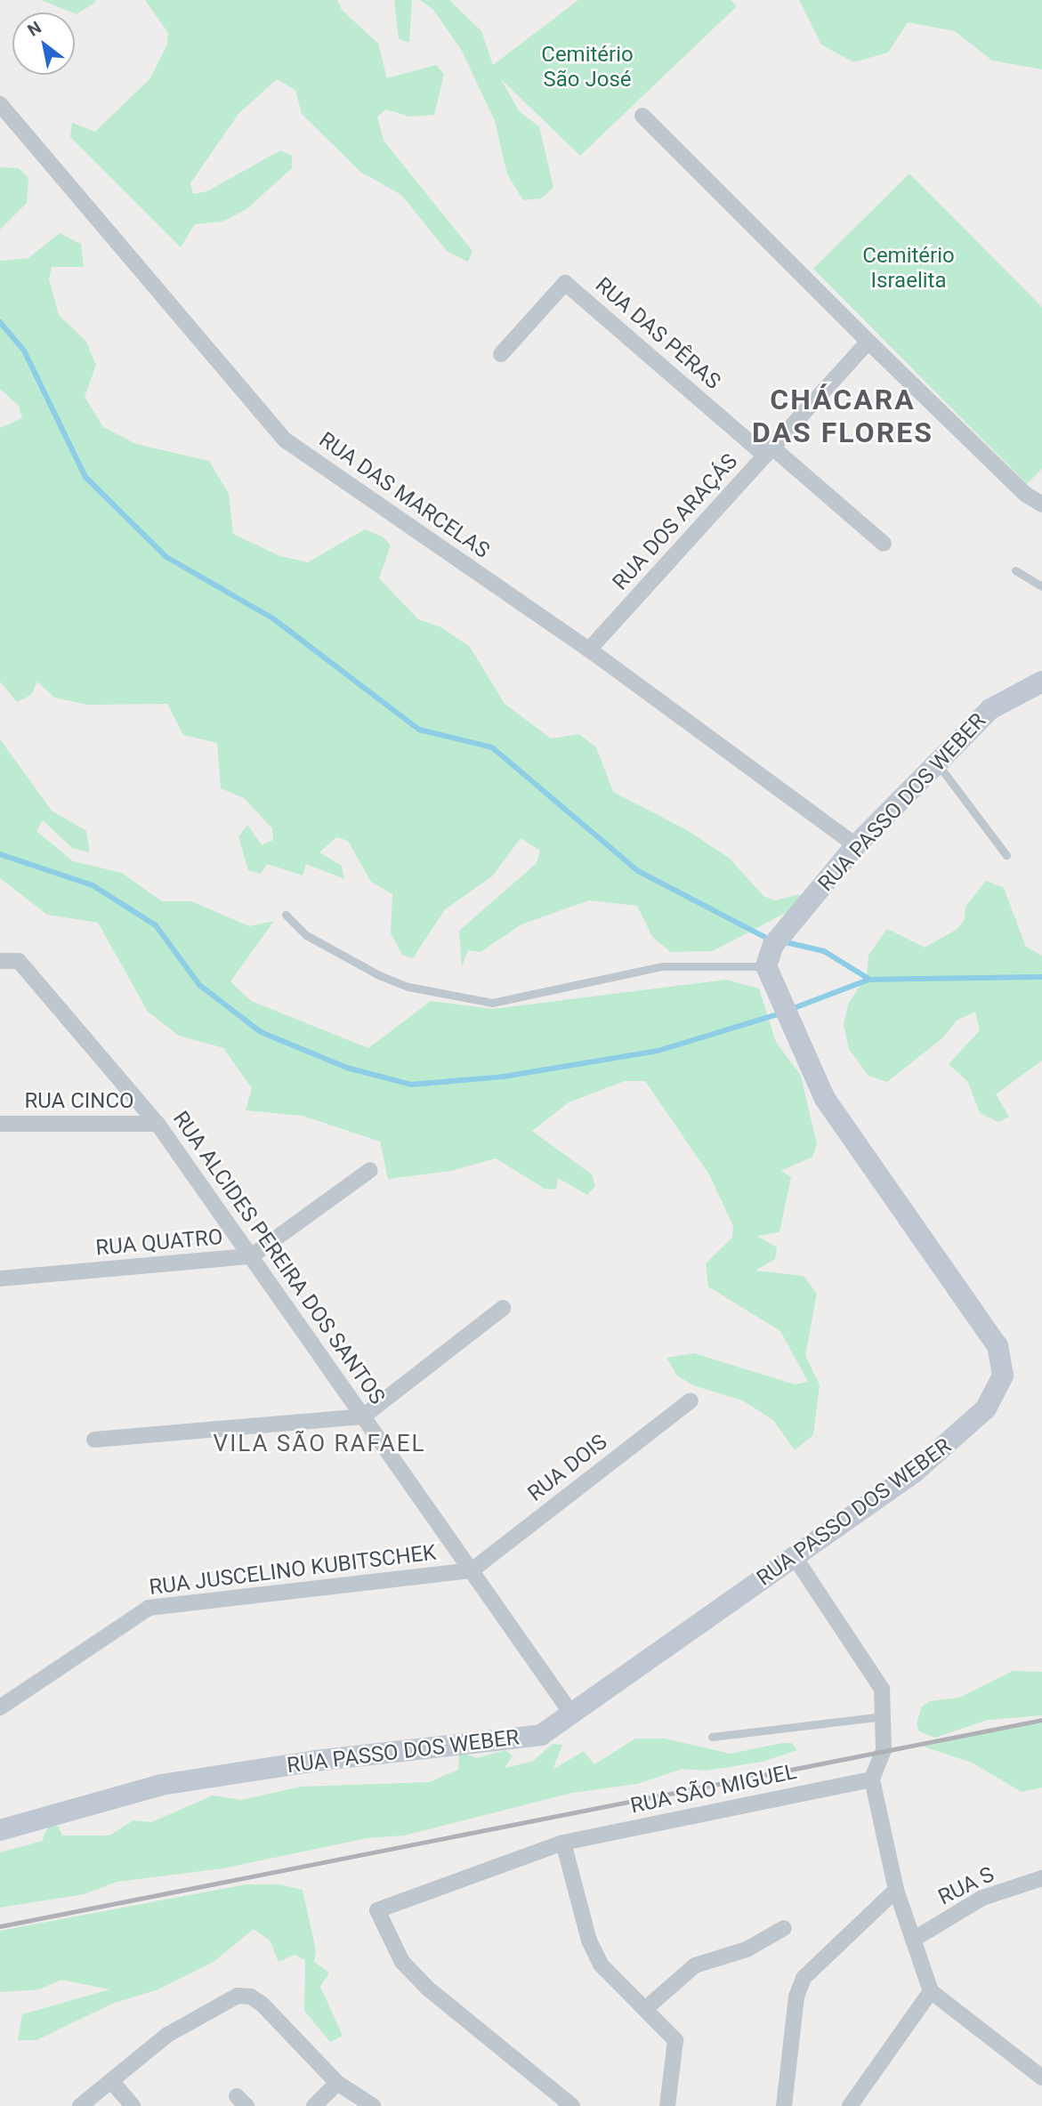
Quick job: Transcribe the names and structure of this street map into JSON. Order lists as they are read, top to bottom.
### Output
{
  "streets": {
    "street": [
      "RUA DAS PÊRAS",
      "RUA DAS MARCELAS",
      "RUA DOS ARAÇÁS",
      "RUA PASSO DOS WEBER",
      "RUA CINCO",
      "RUA QUATRO",
      "RUA ALCIDES PEREIRA DOS SANTOS",
      "RUA DOIS",
      "RUA JUSCELINO KUBITSCHEK",
      "RUA SÃO MIGUEL",
      "RUA S"
    ]
  },
  "crossings": [
    ["RUA DAS PÊRAS", "RUA DOS ARAÇÁS"],
    ["RUA DAS MARCELAS", "RUA DOS ARAÇÁS"],
    ["RUA DAS MARCELAS", "RUA PASSO DOS WEBER"],
    ["RUA PASSO DOS WEBER", "RUA ALCIDES PEREIRA DOS SANTOS"],
    ["RUA CINCO", "RUA ALCIDES PEREIRA DOS SANTOS"],
    ["RUA QUATRO", "RUA ALCIDES PEREIRA DOS SANTOS"],
    ["RUA ALCIDES PEREIRA DOS SANTOS", "RUA DOIS"],
    ["RUA ALCIDES PEREIRA DOS SANTOS", "RUA JUSCELINO KUBITSCHEK"],
    ["RUA DOIS", "RUA JUSCELINO KUBITSCHEK"]
  ],
  "districts": ["CHÁCARA DAS FLORES", "VILA SÃO RAFAEL"],
  "parks": ["Cemitério São José", "Cemitério Israelita"],
  "north": "top left"
}
